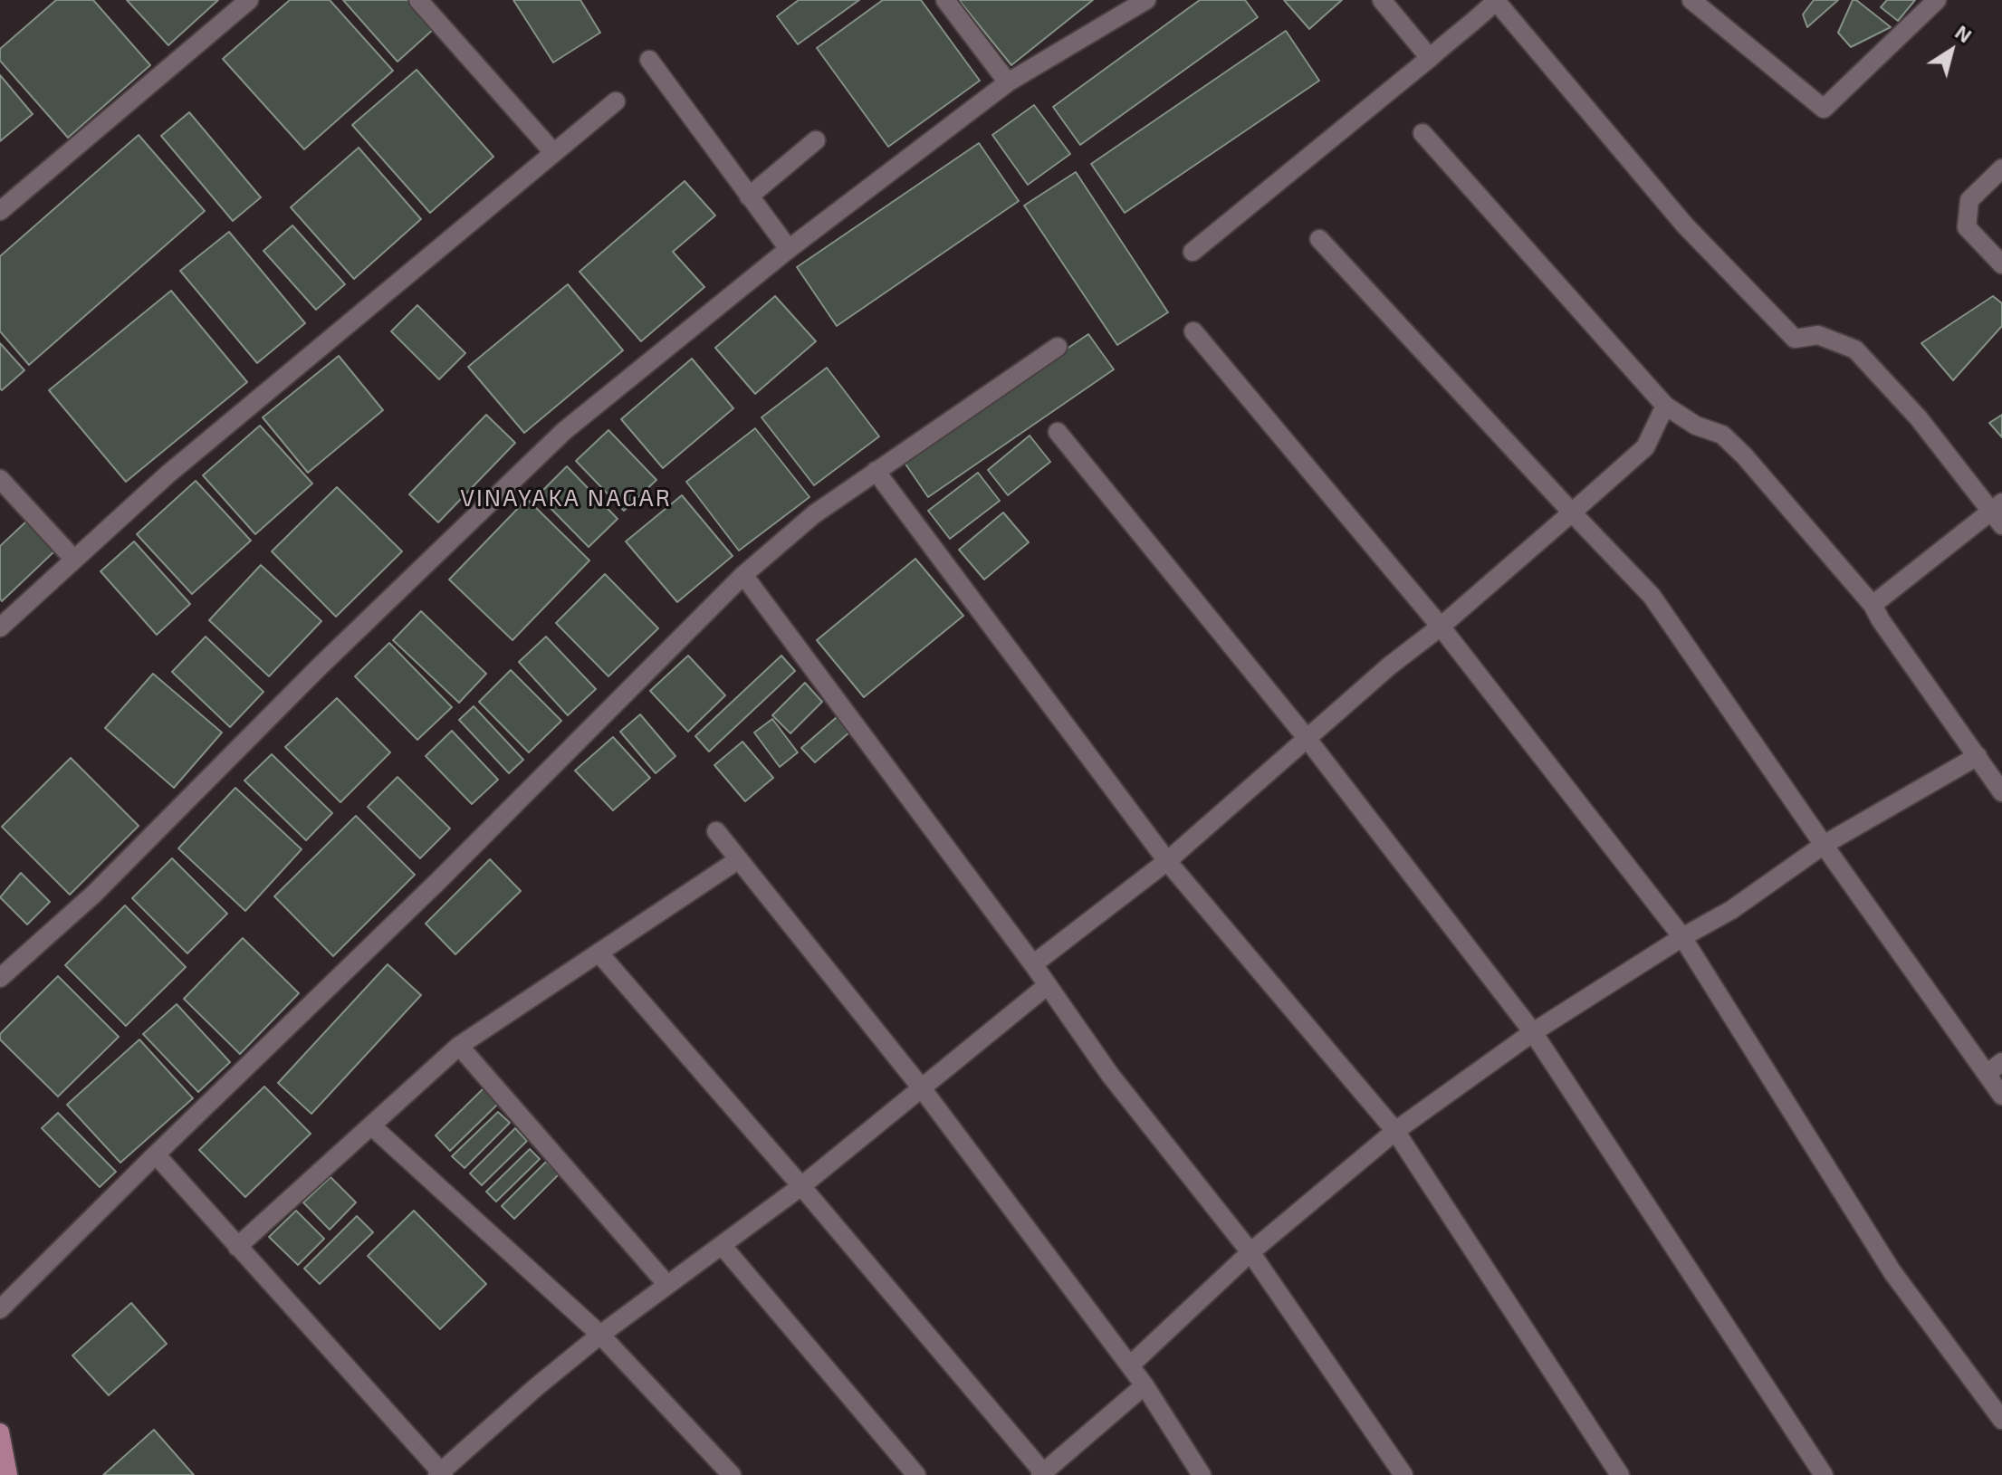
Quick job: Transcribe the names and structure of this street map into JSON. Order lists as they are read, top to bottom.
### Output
{
  "districts": ["VINAYAKA NAGAR"],
  "north": "top right"
}
